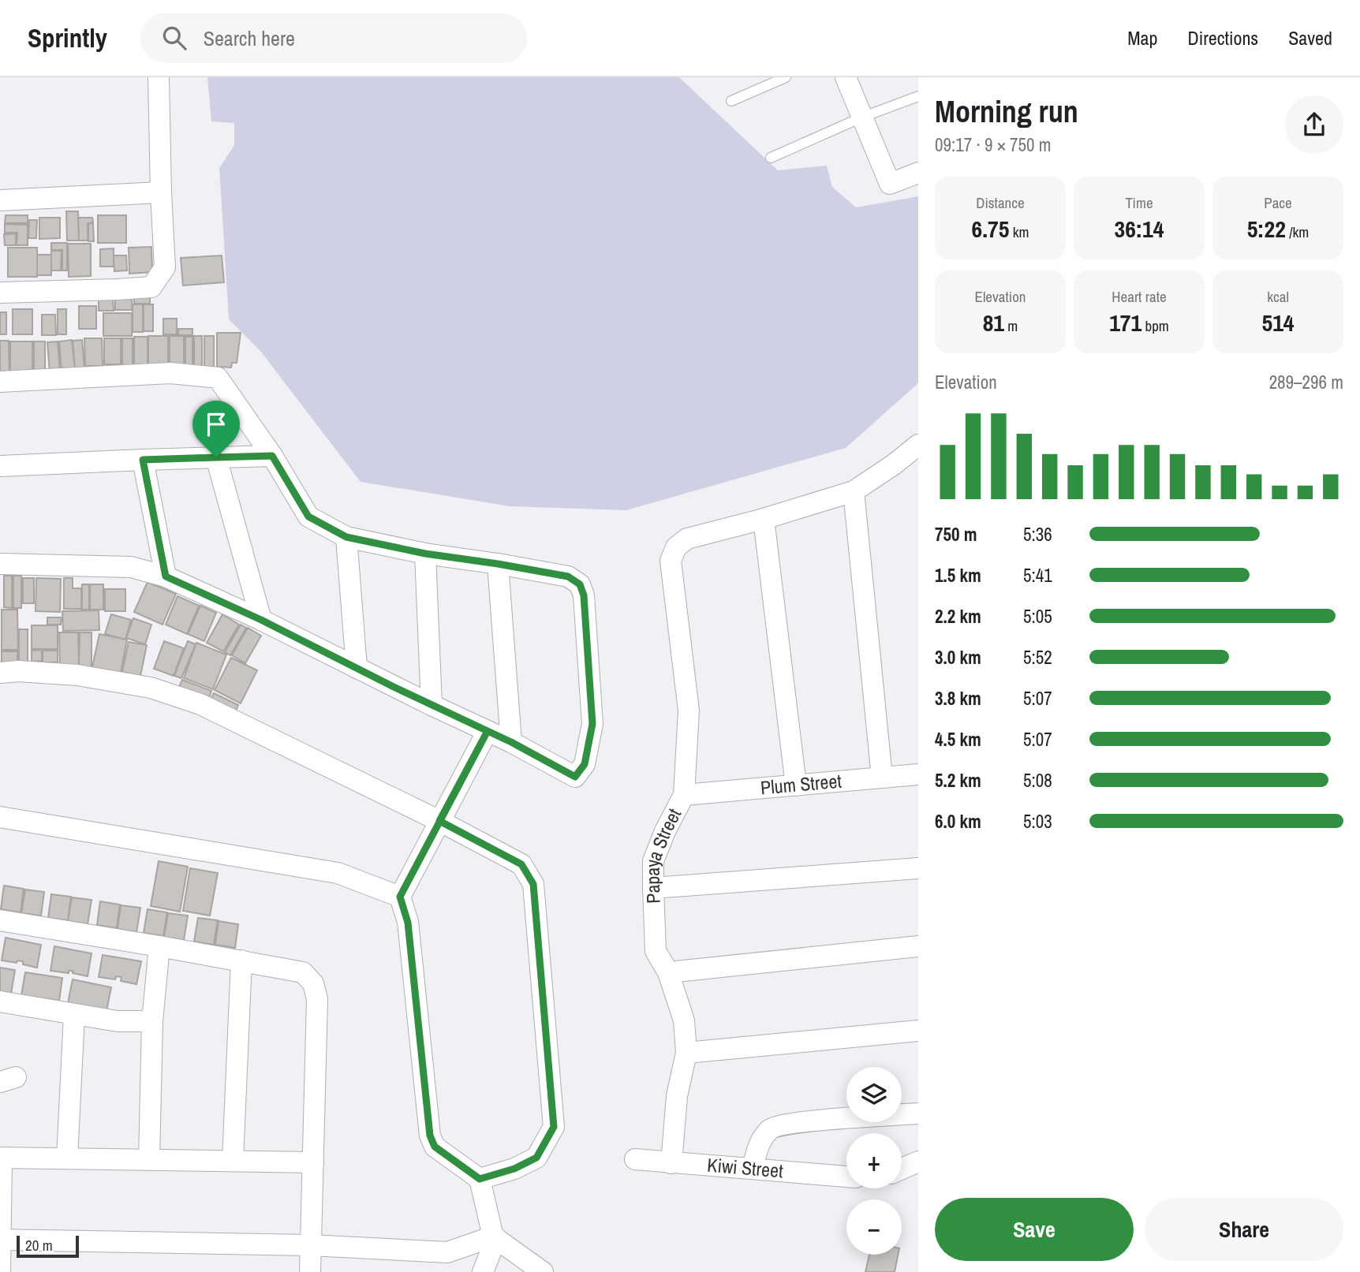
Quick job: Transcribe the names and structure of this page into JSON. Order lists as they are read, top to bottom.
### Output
{
  "streets": {
    "street": ["Plum Street", "Papaya Street", "Kiwi Street"]
  },
  "crossings": [
    ["Plum Street", "Papaya Street"],
    ["Papaya Street", "Kiwi Street"]
  ],
  "scale_bar": "20 m",
  "page": {
    "header": "Sprintly",
    "search": "Search here",
    "nav": ["Map", "Directions", "Saved"],
    "heading": ["Morning run", "09:17 · 9 × 750 m"],
    "stats": [
      ["Distance", "6.75 km"],
      ["Time", "36:14"],
      ["Pace", "5:22 /km"],
      ["Elevation", "81 m"],
      ["Heart rate", "171 bpm"],
      ["kcal", "514"]
    ],
    "chart": ["Elevation", "289–296 m"],
    "list": [
      {
        "name": "750 m",
        "note": "5:36"
      },
      {
        "name": "1.5 km",
        "note": "5:41"
      },
      {
        "name": "2.2 km",
        "note": "5:05"
      },
      {
        "name": "3.0 km",
        "note": "5:52"
      },
      {
        "name": "3.8 km",
        "note": "5:07"
      },
      {
        "name": "4.5 km",
        "note": "5:07"
      },
      {
        "name": "5.2 km",
        "note": "5:08"
      },
      {
        "name": "6.0 km",
        "note": "5:03"
      }
    ],
    "map_buttons": ["+", "−"],
    "buttons": ["Save", "Share"],
    "scale": "20 m"
  }
}
